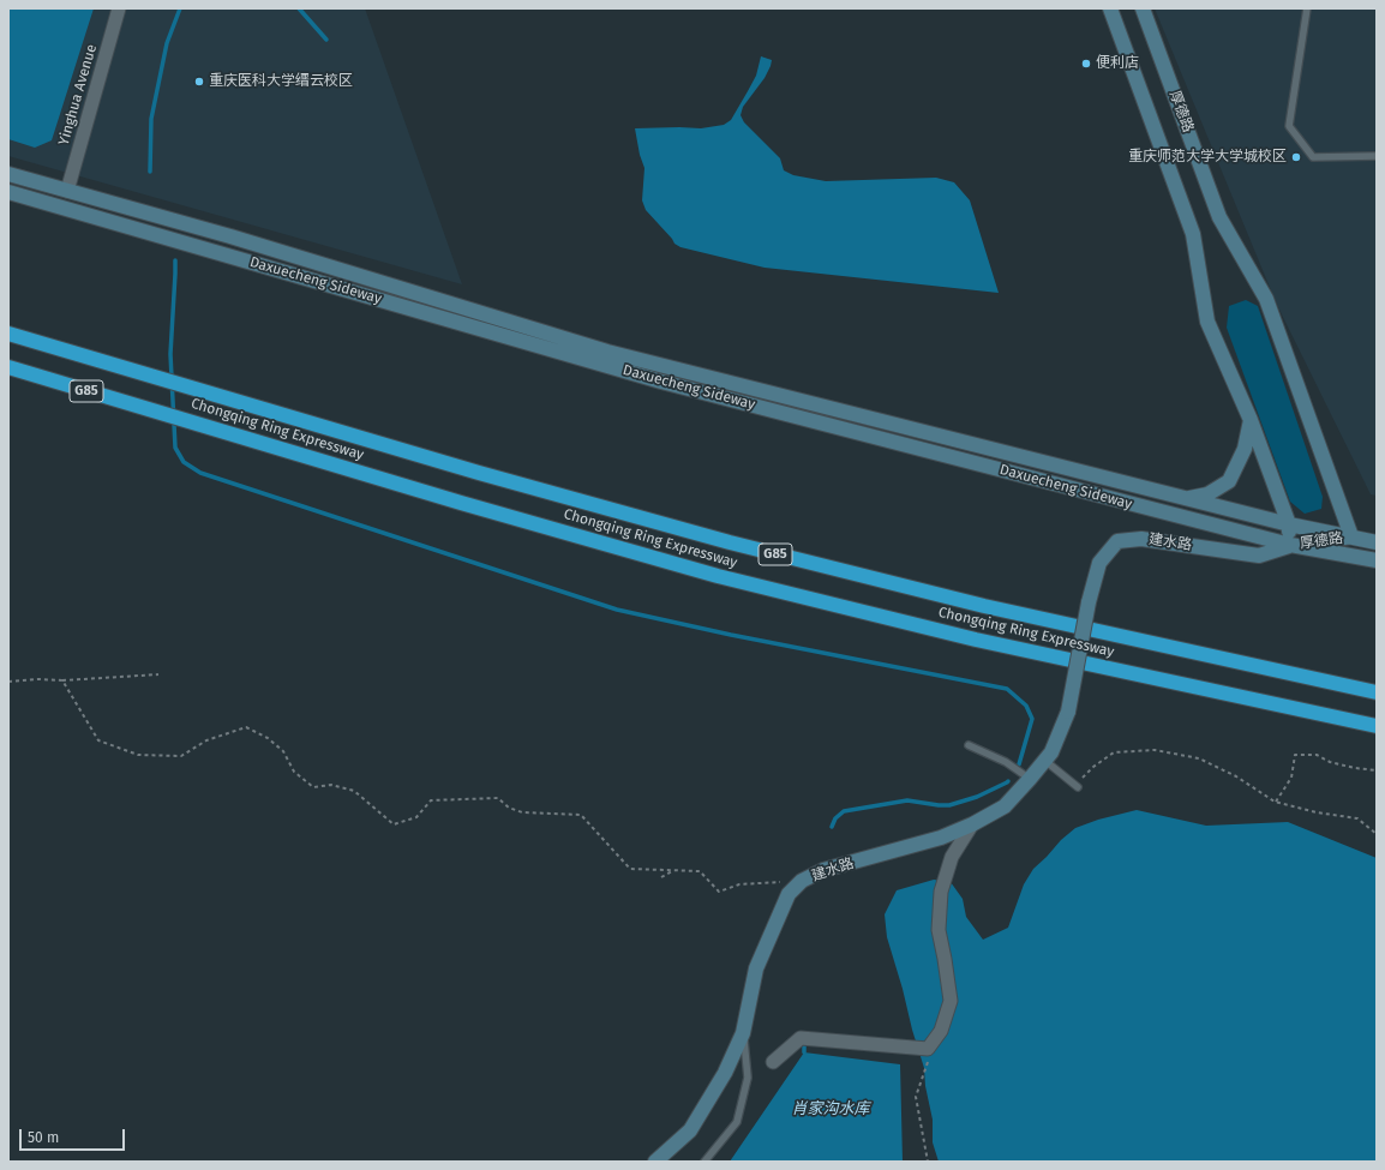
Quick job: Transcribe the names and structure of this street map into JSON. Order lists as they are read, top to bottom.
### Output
{
  "streets": {
    "highway": ["G85", "Chongqing Ring Expressway"],
    "street": [
      "Yinghua Avenue",
      "厚德路",
      "Daxuecheng Sideway",
      "建水路"
    ]
  },
  "crossings": [
    ["Yinghua Avenue", "Daxuecheng Sideway"],
    ["厚德路", "Daxuecheng Sideway"],
    ["厚德路", "建水路"],
    ["Daxuecheng Sideway", "建水路"]
  ],
  "water": ["肖家沟水库"],
  "places": ["便利店", "重庆医科大学缙云校区", "重庆师范大学大学城校区"],
  "scale_bar": "50 m"
}
